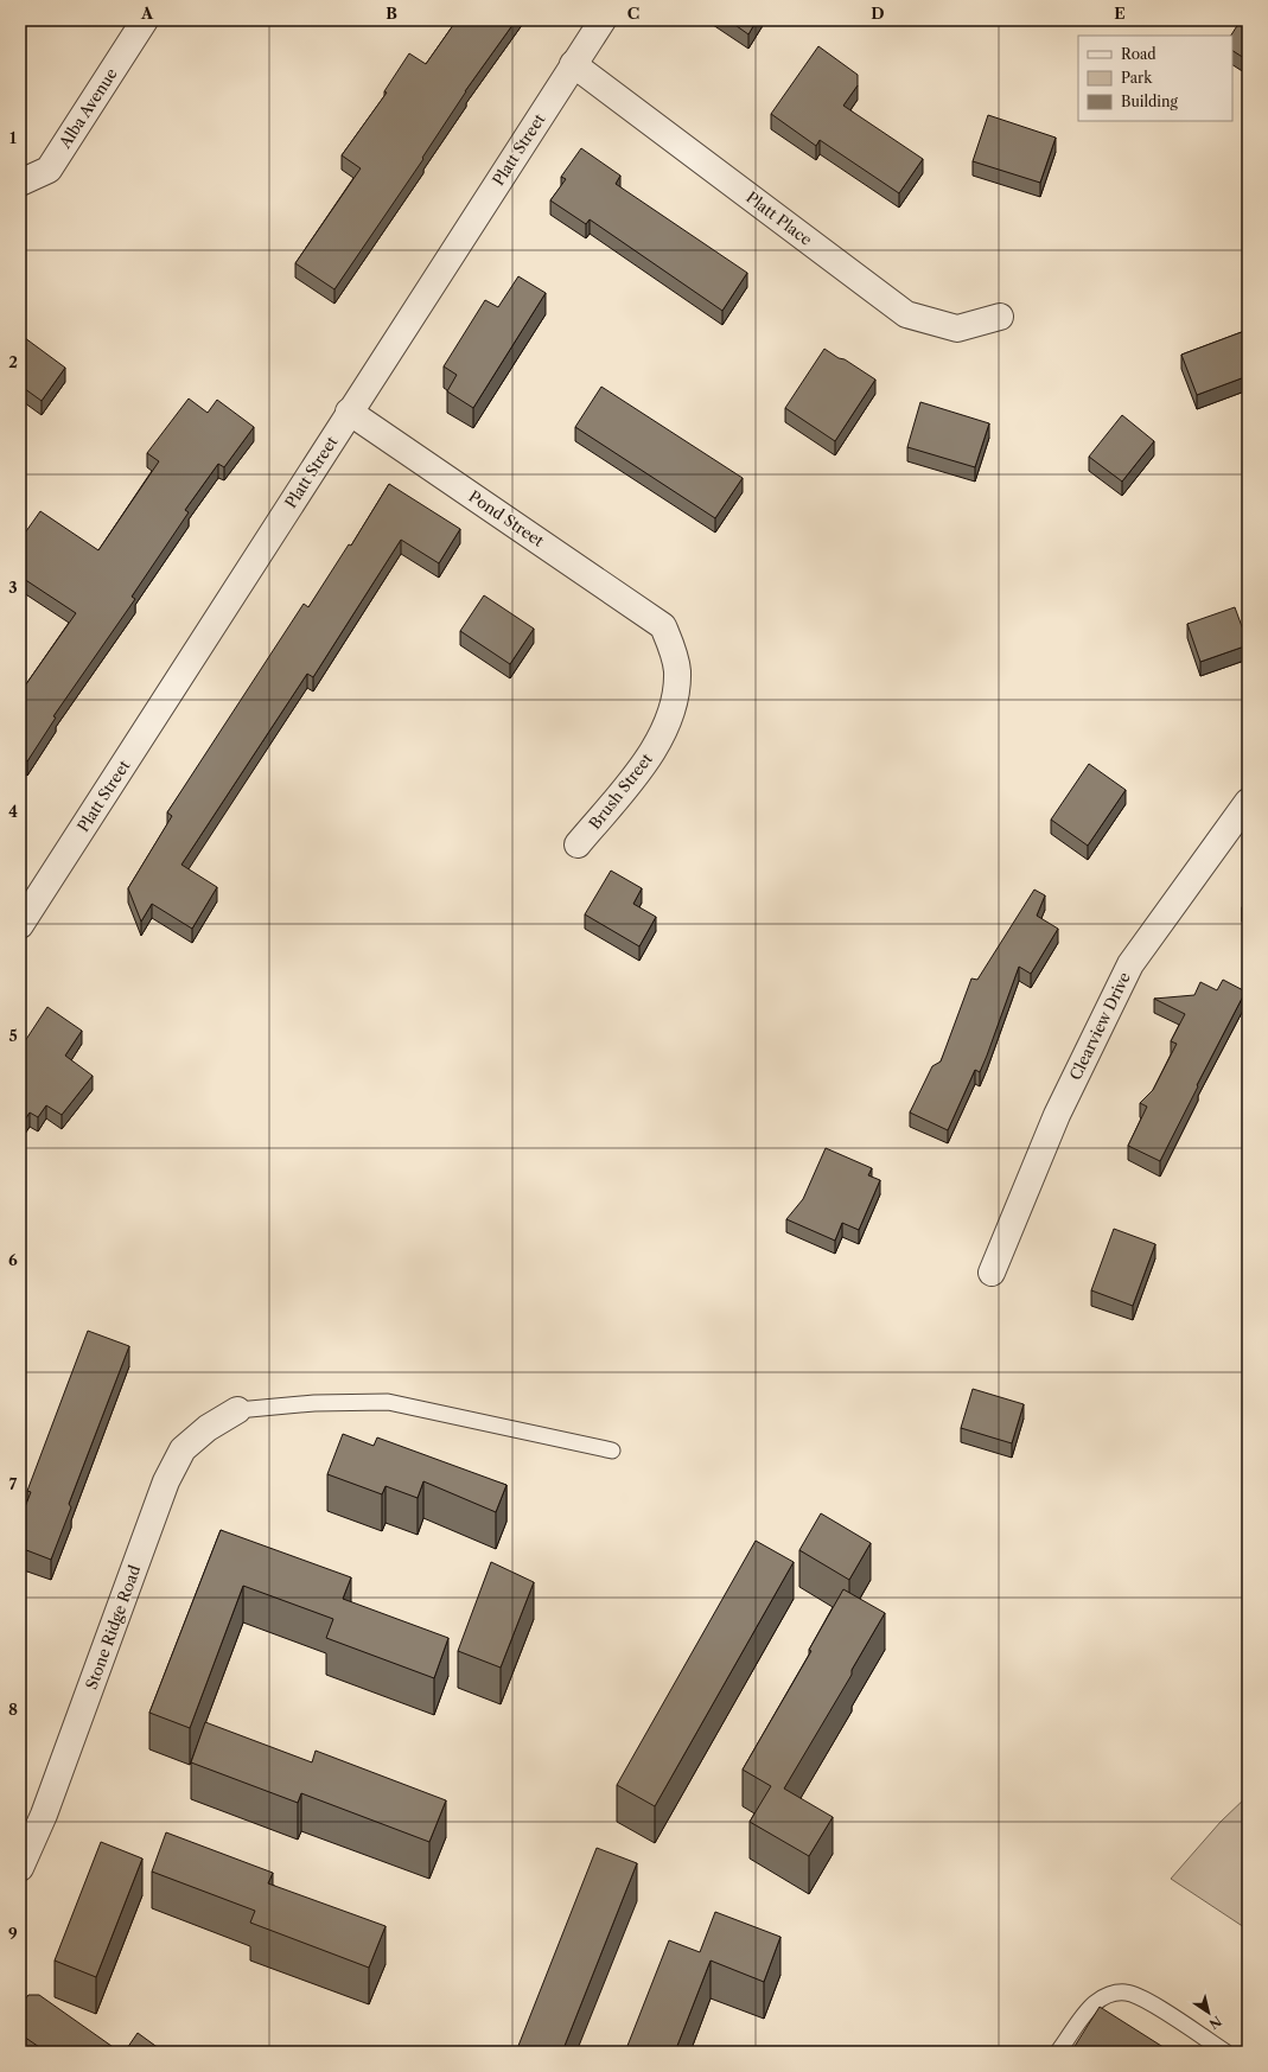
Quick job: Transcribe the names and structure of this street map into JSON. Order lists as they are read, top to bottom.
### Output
{
  "streets": {
    "street": [
      "Alba Avenue",
      "Platt Street",
      "Platt Place",
      "Pond Street",
      "Brush Street",
      "Clearview Drive",
      "Stone Ridge Road"
    ]
  },
  "crossings": [
    ["Platt Street", "Platt Place"],
    ["Platt Street", "Pond Street"],
    ["Pond Street", "Brush Street"]
  ],
  "legend": ["Road", "Park", "Building"],
  "north": "bottom right",
  "grid": {
    "columns": [
      "A",
      "B",
      "C",
      "D",
      "E"
    ],
    "rows": [
      "1",
      "2",
      "3",
      "4",
      "5",
      "6",
      "7",
      "8",
      "9"
    ]
  }
}
